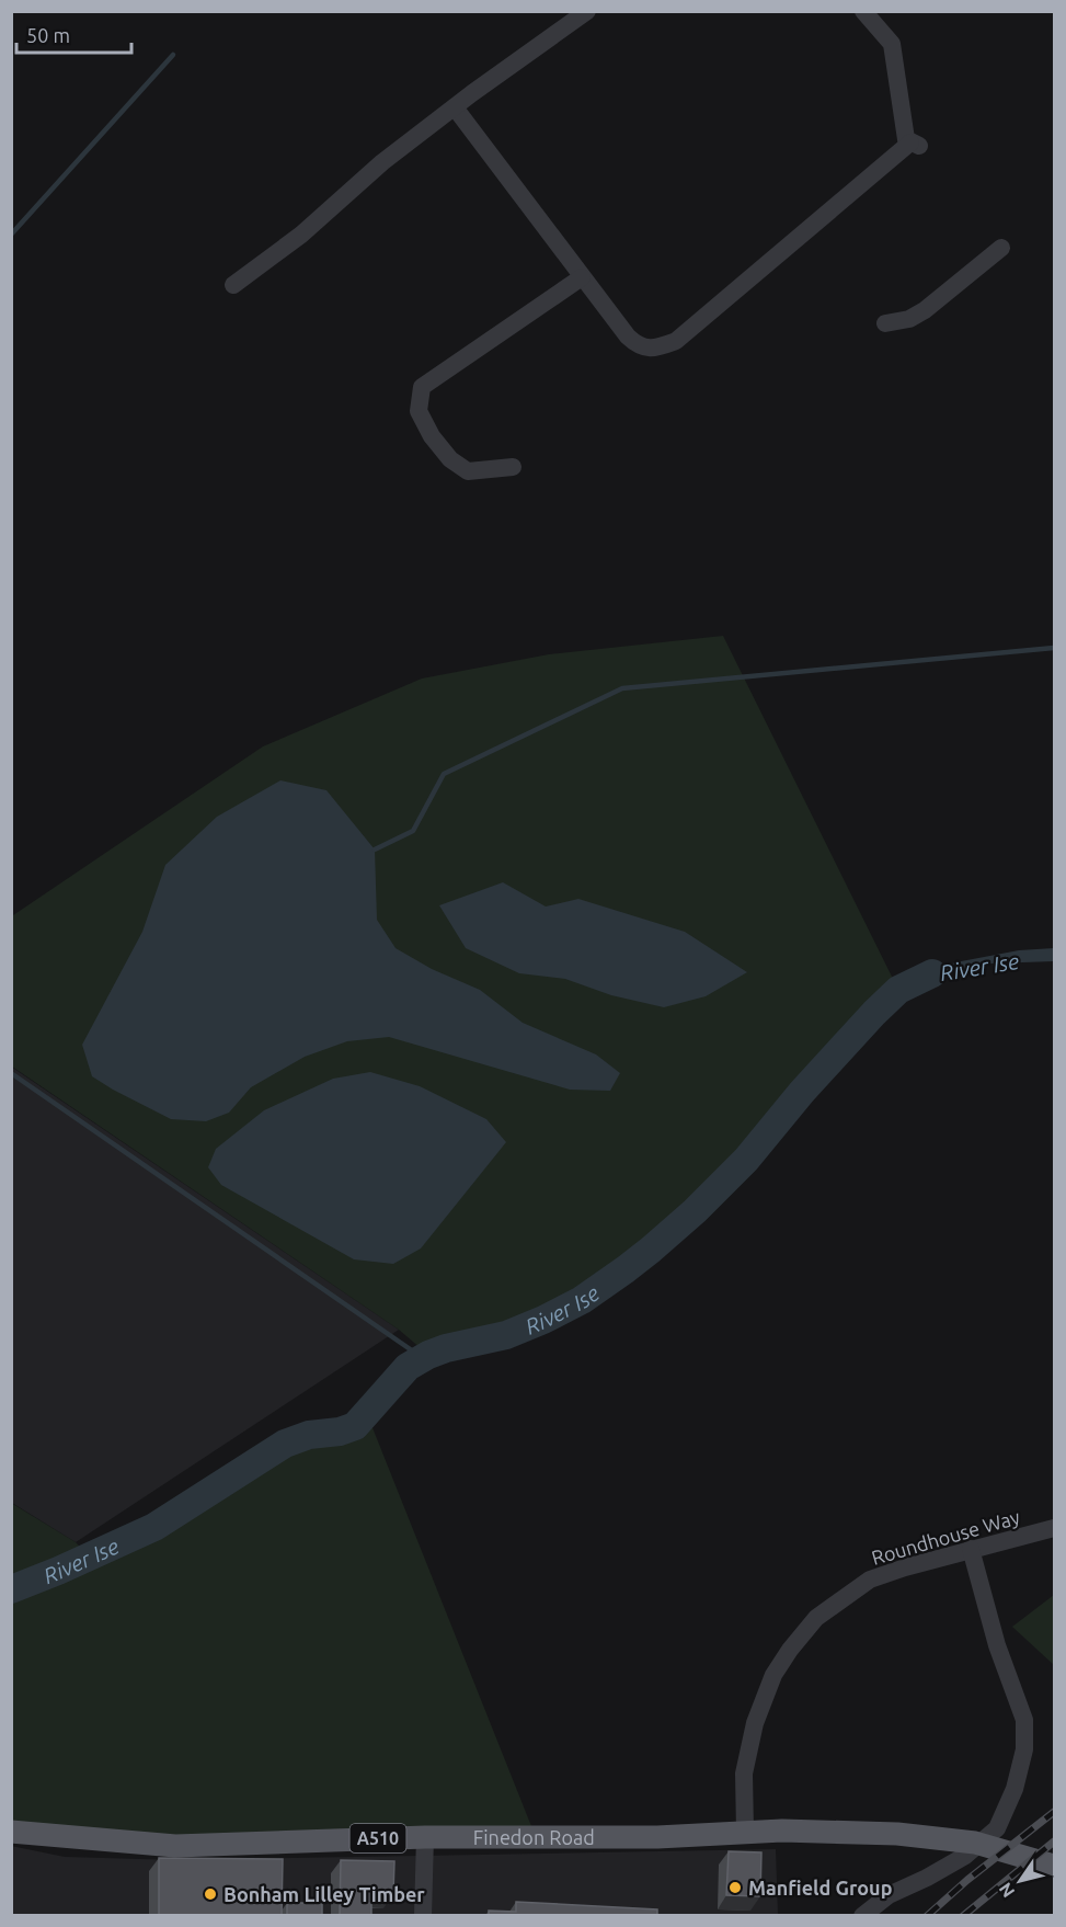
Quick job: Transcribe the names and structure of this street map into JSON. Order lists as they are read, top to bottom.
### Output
{
  "streets": {
    "main road": ["Finedon Road", "A510"],
    "street": ["Roundhouse Way"]
  },
  "crossings": [
    ["Roundhouse Way", "Finedon Road"]
  ],
  "water": ["River Ise"],
  "places": ["Manfield Group", "Bonham Lilley Timber"],
  "scale_bar": "50 m",
  "north": "bottom left"
}
